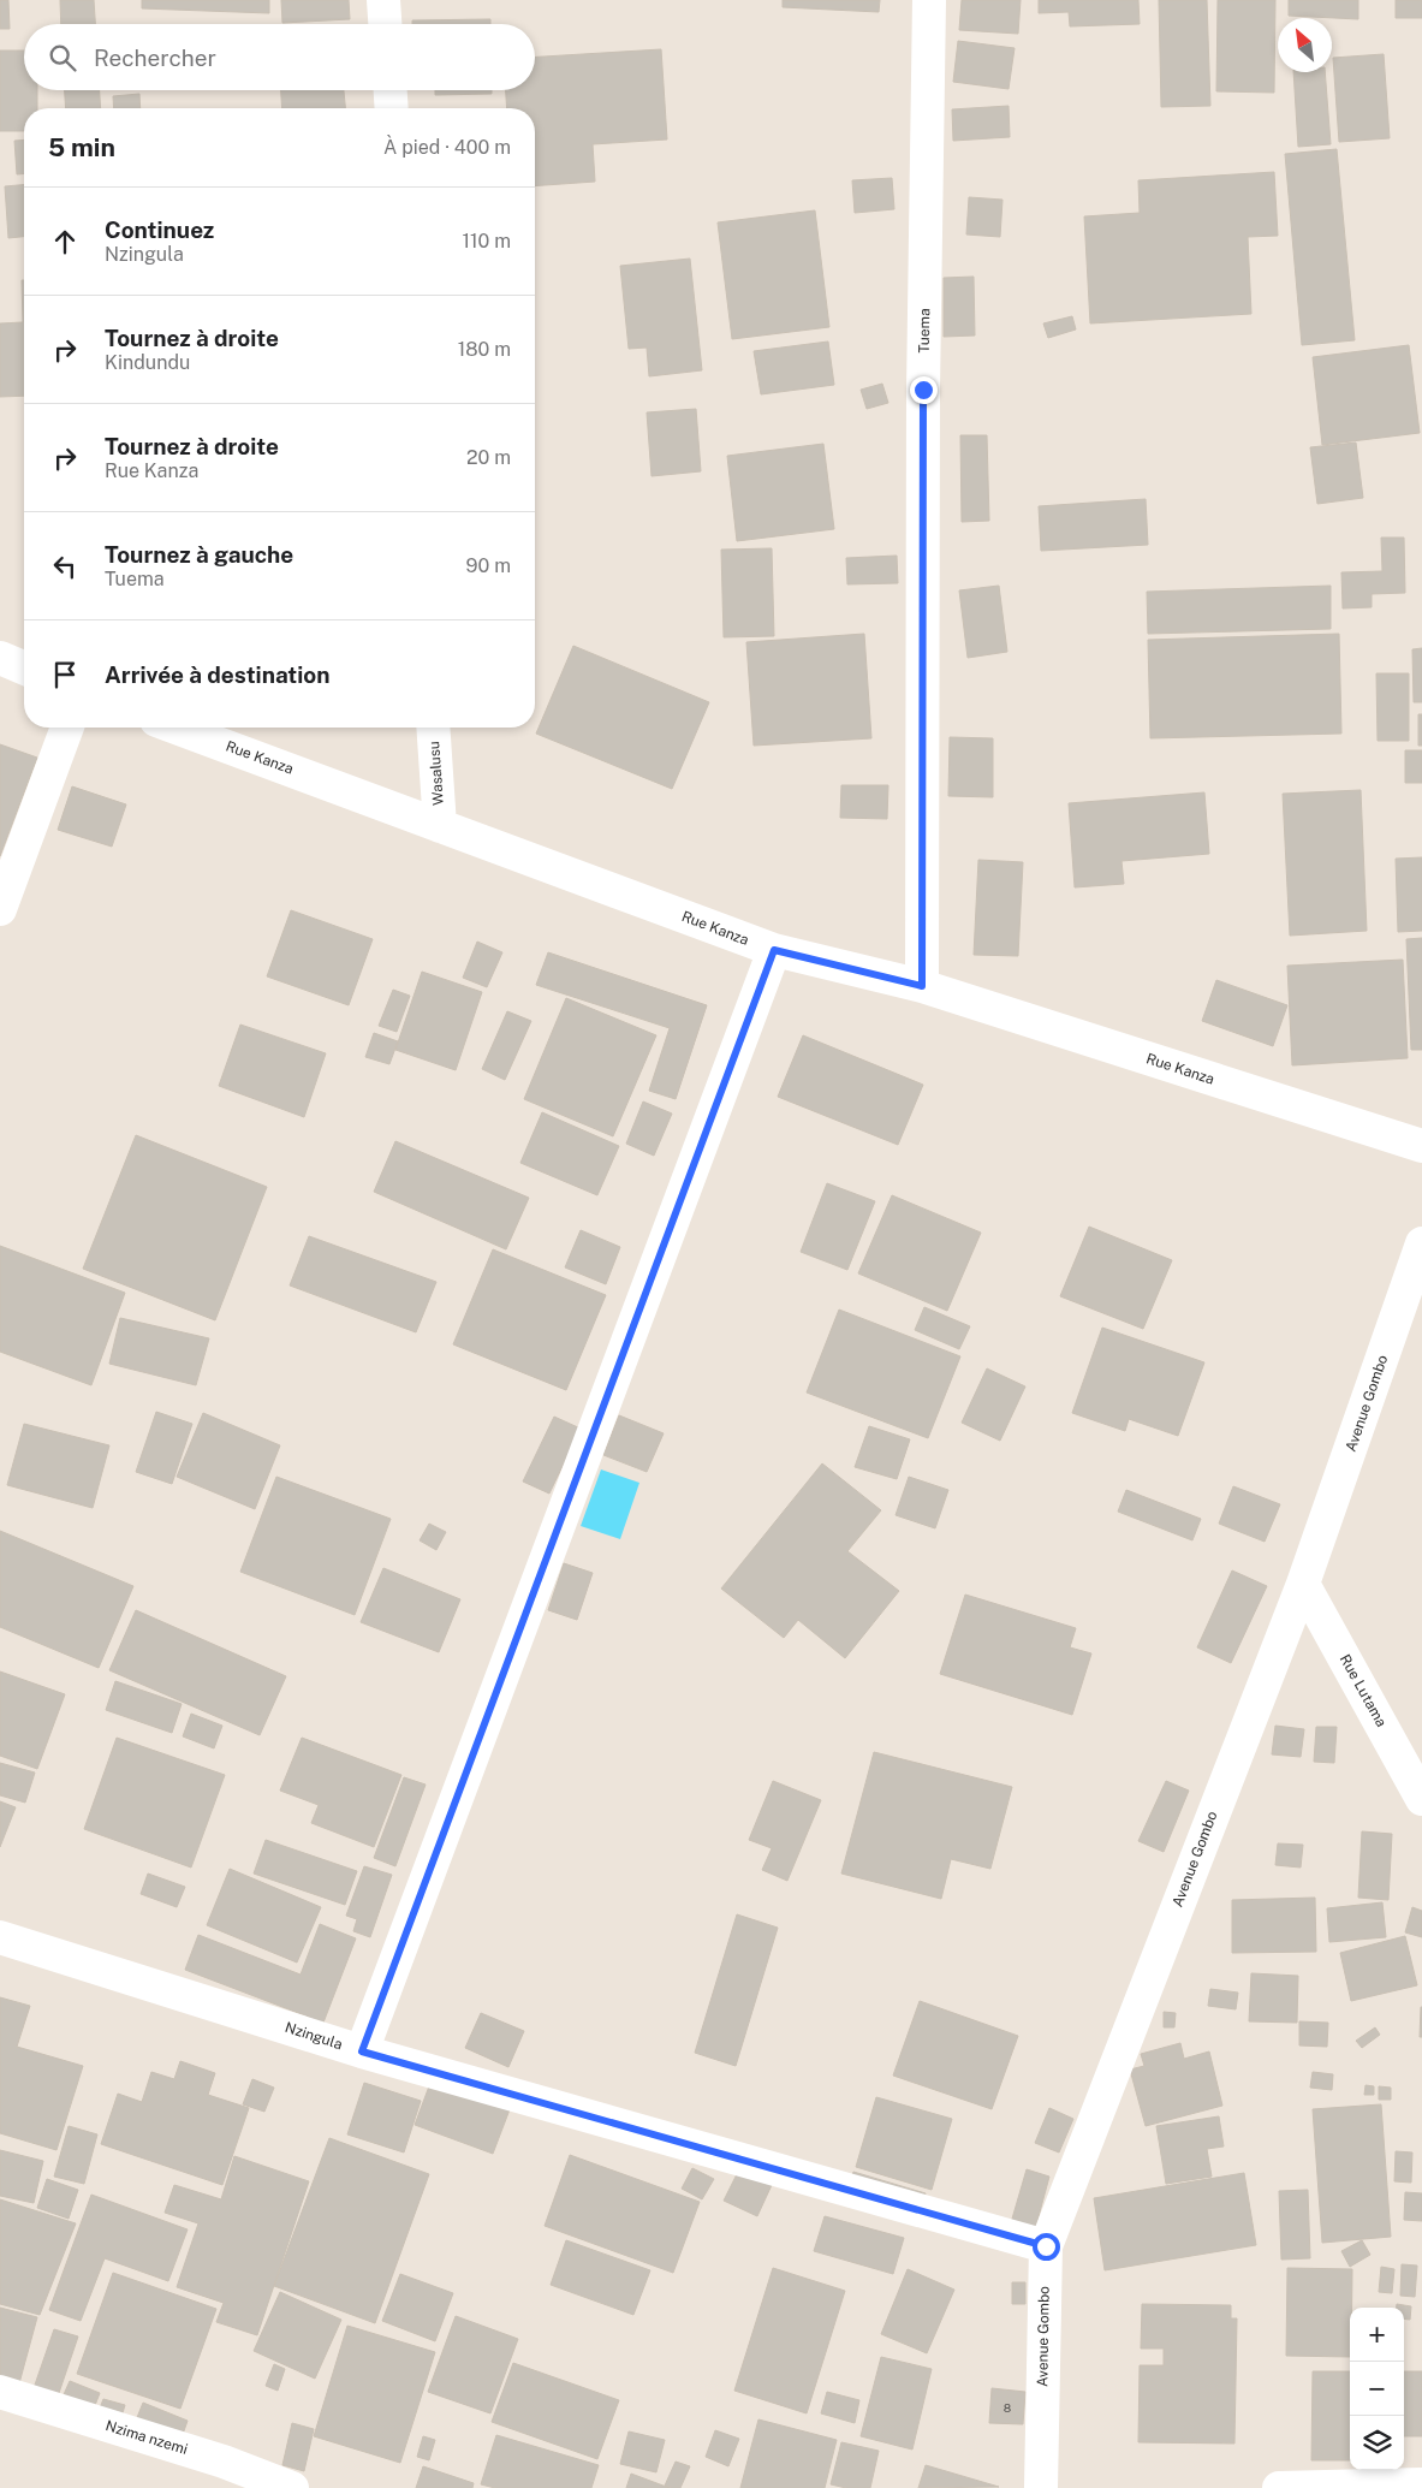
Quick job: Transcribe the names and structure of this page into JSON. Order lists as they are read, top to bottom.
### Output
{
  "streets": {
    "street": [
      "Tuema",
      "Rue Kanza",
      "Wasalusu",
      "Avenue Gombo",
      "Rue Lutama",
      "Nzingula",
      "Nzima nzemi"
    ]
  },
  "crossings": [
    ["Tuema", "Rue Kanza"],
    ["Rue Kanza", "Wasalusu"],
    ["Avenue Gombo", "Rue Lutama"],
    ["Avenue Gombo", "Nzingula"]
  ],
  "house_numbers": ["8"],
  "north": "top left",
  "page": {
    "search": "Rechercher",
    "heading": ["5 min", "À pied · 400 m"],
    "list": [
      ["Continuez", "Nzingula", "110 m"],
      ["Tournez à droite", "Kindundu", "180 m"],
      ["Tournez à droite", "Rue Kanza", "20 m"],
      ["Tournez à gauche", "Tuema", "90 m"],
      "Arrivée à destination"
    ],
    "map_buttons": ["+", "−"]
  }
}
